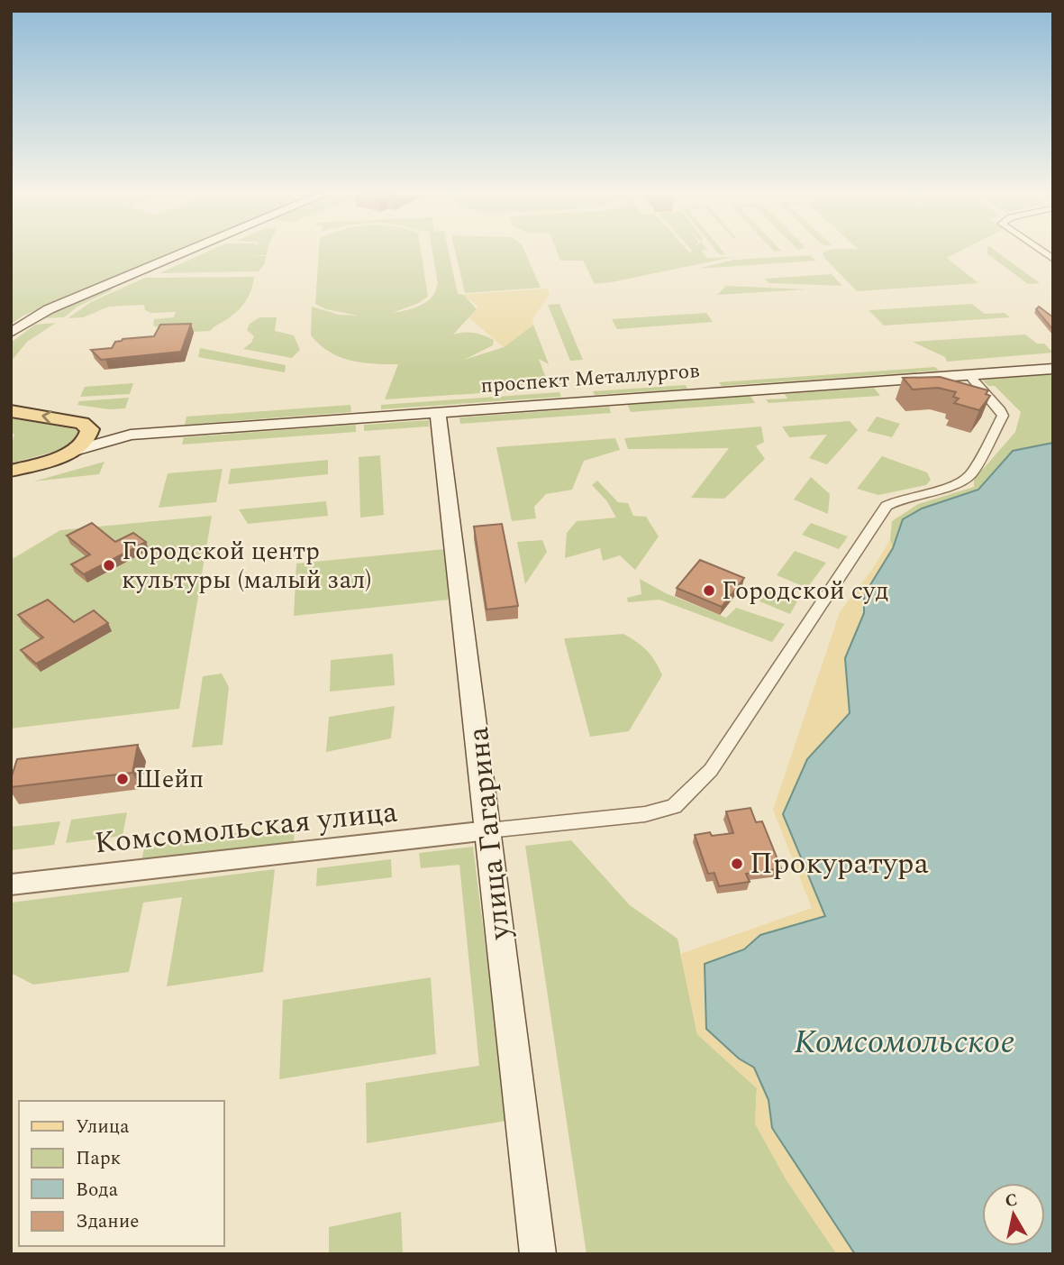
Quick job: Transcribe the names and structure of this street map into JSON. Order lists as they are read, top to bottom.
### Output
{
  "streets": {
    "main road": ["проспект Металлургов", "улица Гагарина"],
    "street": ["Комсомольская улица"]
  },
  "crossings": [
    ["проспект Металлургов", "улица Гагарина"],
    ["Комсомольская улица", "улица Гагарина"]
  ],
  "water": ["Комсомольское"],
  "places": [
    "Городской центр культуры (малый зал)",
    "Городской суд",
    "Шейп",
    "Прокуратура"
  ],
  "legend": [
    "Улица",
    "Парк",
    "Вода",
    "Здание"
  ],
  "north": "top"
}
